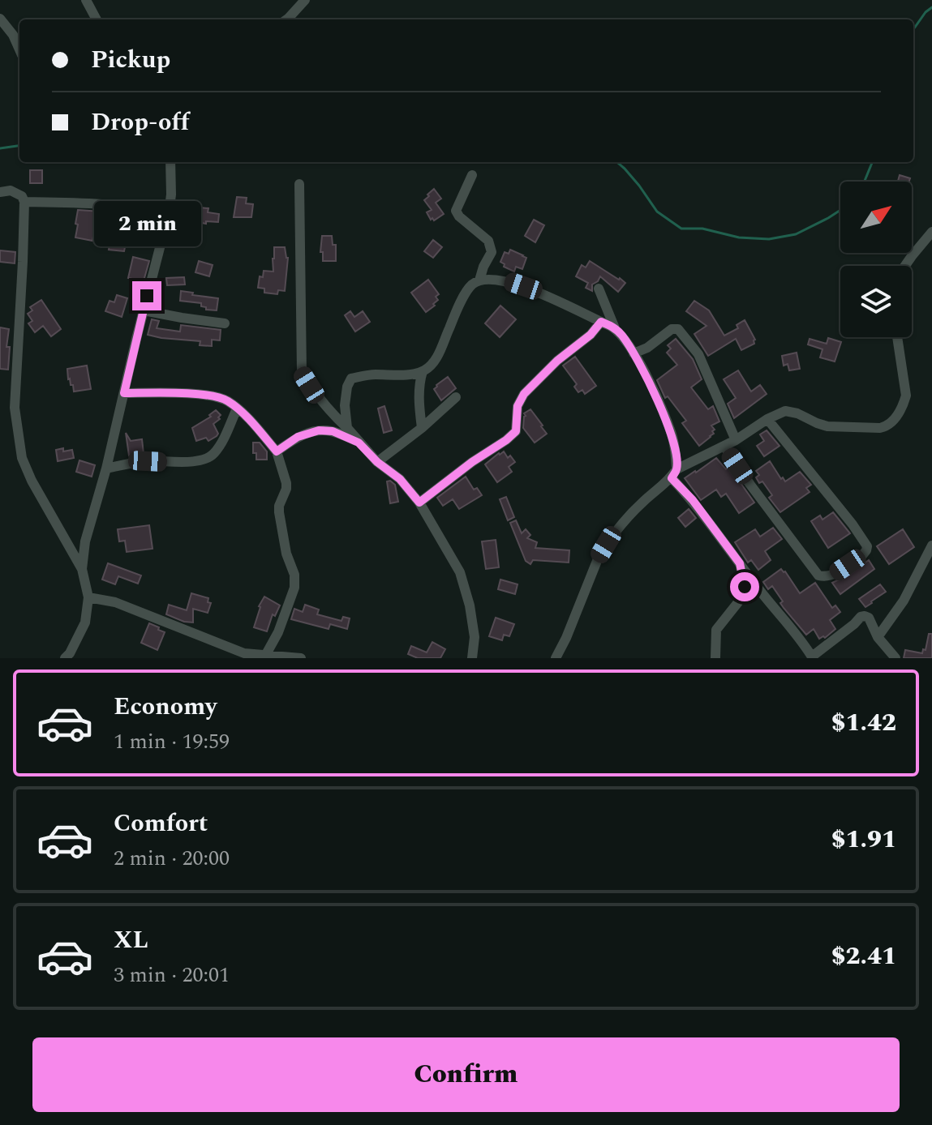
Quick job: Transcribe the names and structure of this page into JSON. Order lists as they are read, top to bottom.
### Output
{
  "north": "top right",
  "page": {
    "banner": ["Pickup", "Drop-off"],
    "bubble": "2 min",
    "list": [
      {
        "name": "Economy",
        "note": "1 min · 19:59",
        "value": "$1.42"
      },
      {
        "name": "Comfort",
        "note": "2 min · 20:00",
        "value": "$1.91"
      },
      {
        "name": "XL",
        "note": "3 min · 20:01",
        "value": "$2.41"
      }
    ],
    "buttons": "Confirm"
  }
}
